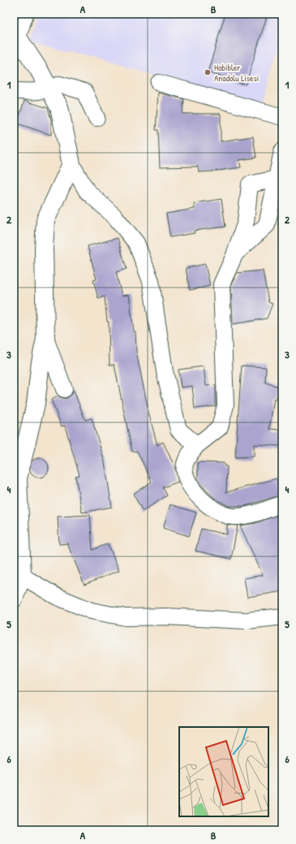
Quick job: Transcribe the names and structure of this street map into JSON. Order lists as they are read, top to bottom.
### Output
{
  "places": ["Habibler Anadolu Lisesi"],
  "grid": {
    "columns": ["A", "B"],
    "rows": [
      "1",
      "2",
      "3",
      "4",
      "5",
      "6"
    ]
  }
}
